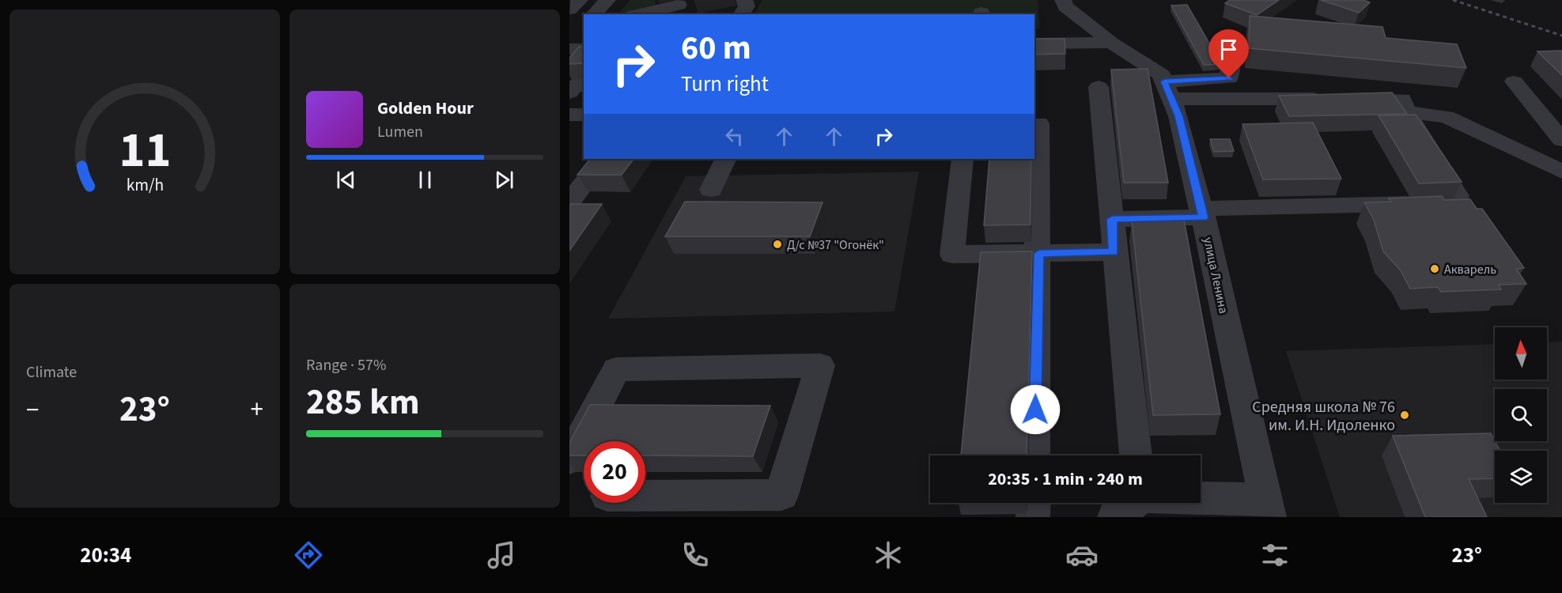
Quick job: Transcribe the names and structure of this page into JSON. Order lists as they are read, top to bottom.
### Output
{
  "streets": {
    "street": ["улица Ленина"]
  },
  "places": ["Д/с №37 \"Огонёк\"", "Акварель", "Средняя школа № 76 им. И.Н. Идоленко"],
  "north": "top",
  "page": {
    "turn": ["60 m", "Turn right"],
    "song": ["Golden Hour", "Lumen"],
    "tile": [
      "Climate",
      ["Range · 57%", "285 km"]
    ],
    "heat": ["−", "23°", "+"],
    "limit": "20",
    "trip": "20:35 · 1 min · 240 m",
    "tabs": ["20:34", "23°"],
    "gauge": ["11", "km/h"]
  }
}
